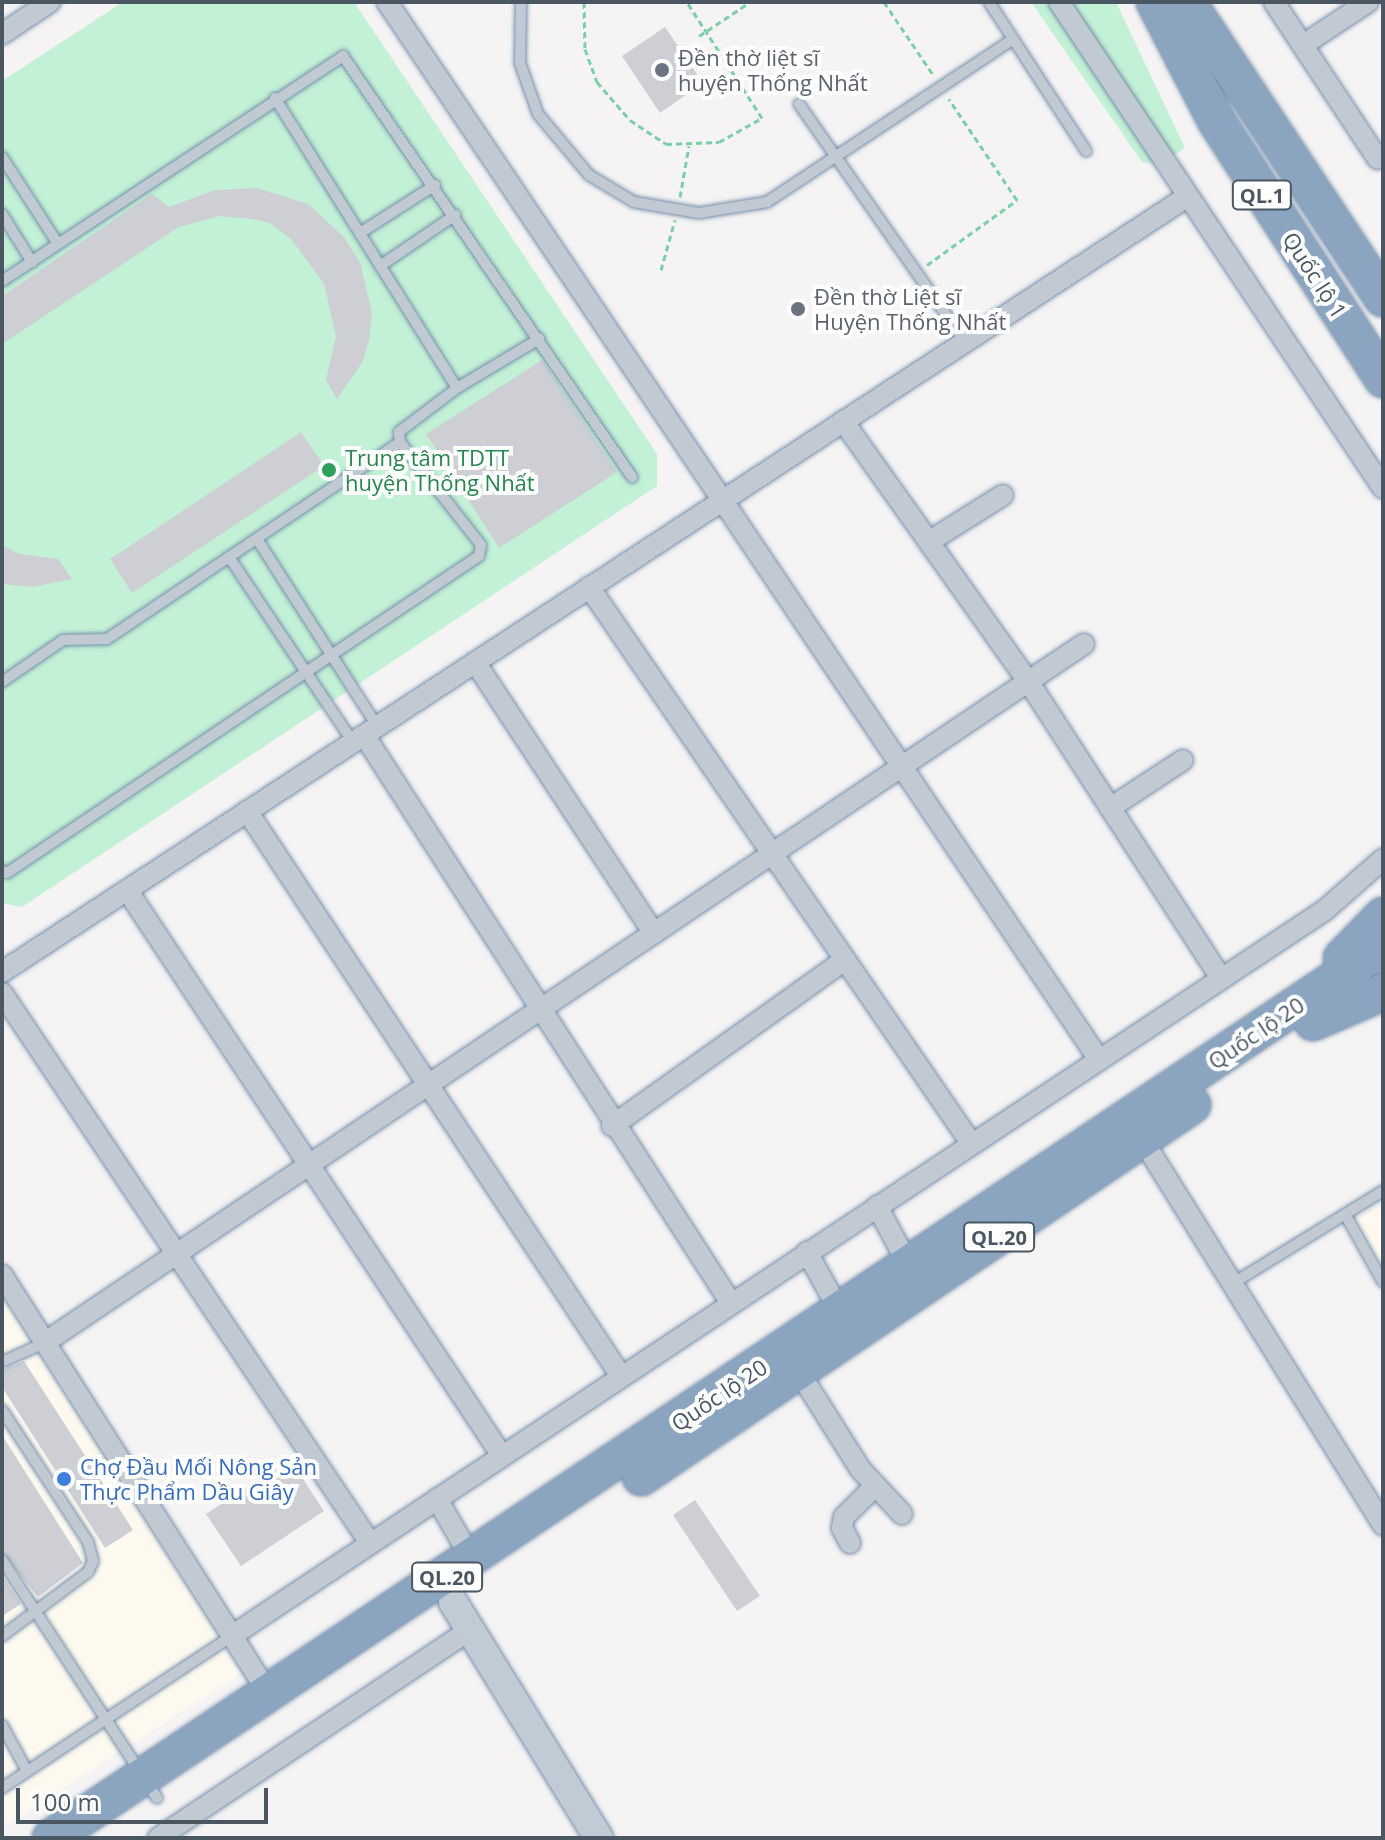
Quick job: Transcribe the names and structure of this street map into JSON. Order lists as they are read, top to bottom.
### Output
{
  "streets": {
    "highway": [
      "QL.1",
      "Quốc lộ 1",
      "Quốc lộ 20",
      "QL.20"
    ]
  },
  "crossings": [
    ["Quốc lộ 20", "QL.20"]
  ],
  "places": [
    "Đền thờ liệt sĩ huyện Thống Nhất",
    "Đền thờ Liệt sĩ Huyện Thống Nhất",
    "Trung tâm TDTT huyện Thống Nhất",
    "Chợ Đầu Mối Nông Sản Thực Phẩm Dầu Giây"
  ],
  "scale_bar": "100 m"
}
